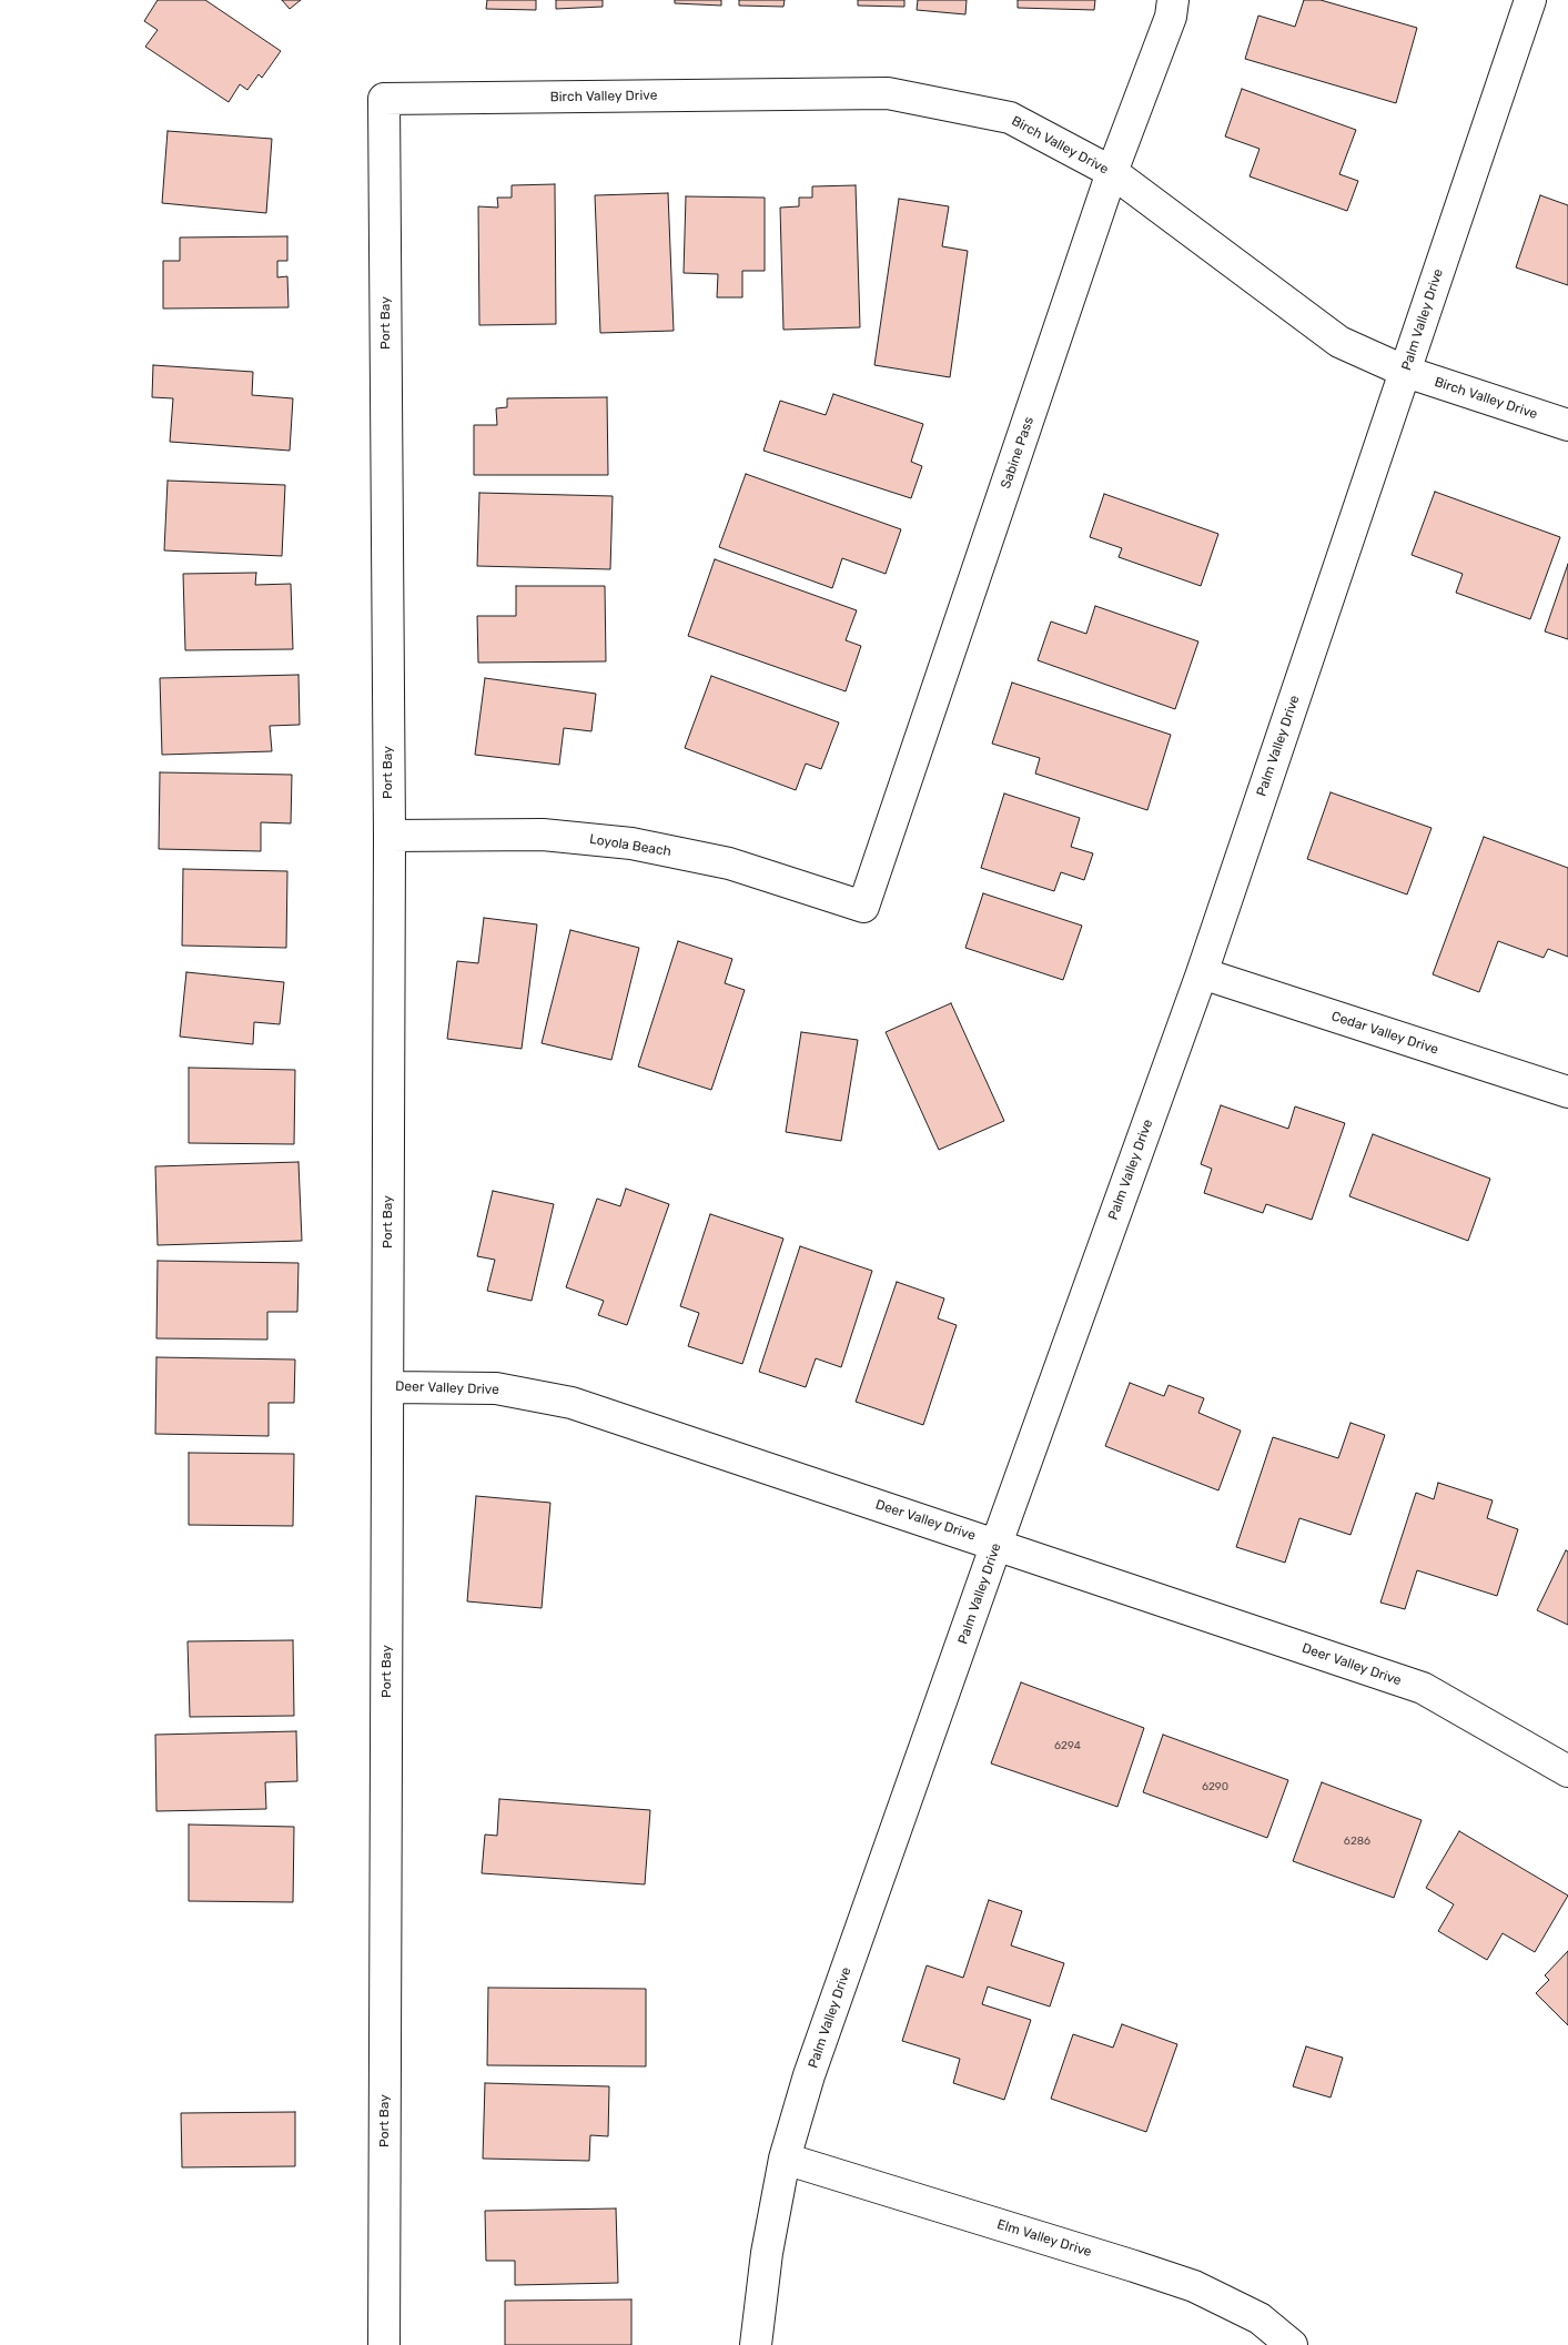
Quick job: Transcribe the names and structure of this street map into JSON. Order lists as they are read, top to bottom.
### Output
{
  "streets": {
    "street": [
      "Birch Valley Drive",
      "Palm Valley Drive",
      "Port Bay",
      "Sabine Pass",
      "Loyola Beach",
      "Cedar Valley Drive",
      "Deer Valley Drive",
      "Elm Valley Drive"
    ]
  },
  "crossings": [
    ["Birch Valley Drive", "Palm Valley Drive"],
    ["Birch Valley Drive", "Port Bay"],
    ["Birch Valley Drive", "Sabine Pass"],
    ["Palm Valley Drive", "Cedar Valley Drive"],
    ["Palm Valley Drive", "Deer Valley Drive"],
    ["Palm Valley Drive", "Elm Valley Drive"],
    ["Port Bay", "Loyola Beach"],
    ["Port Bay", "Deer Valley Drive"],
    ["Sabine Pass", "Loyola Beach"]
  ],
  "house_numbers": ["6294", "6290", "6286"]
}
